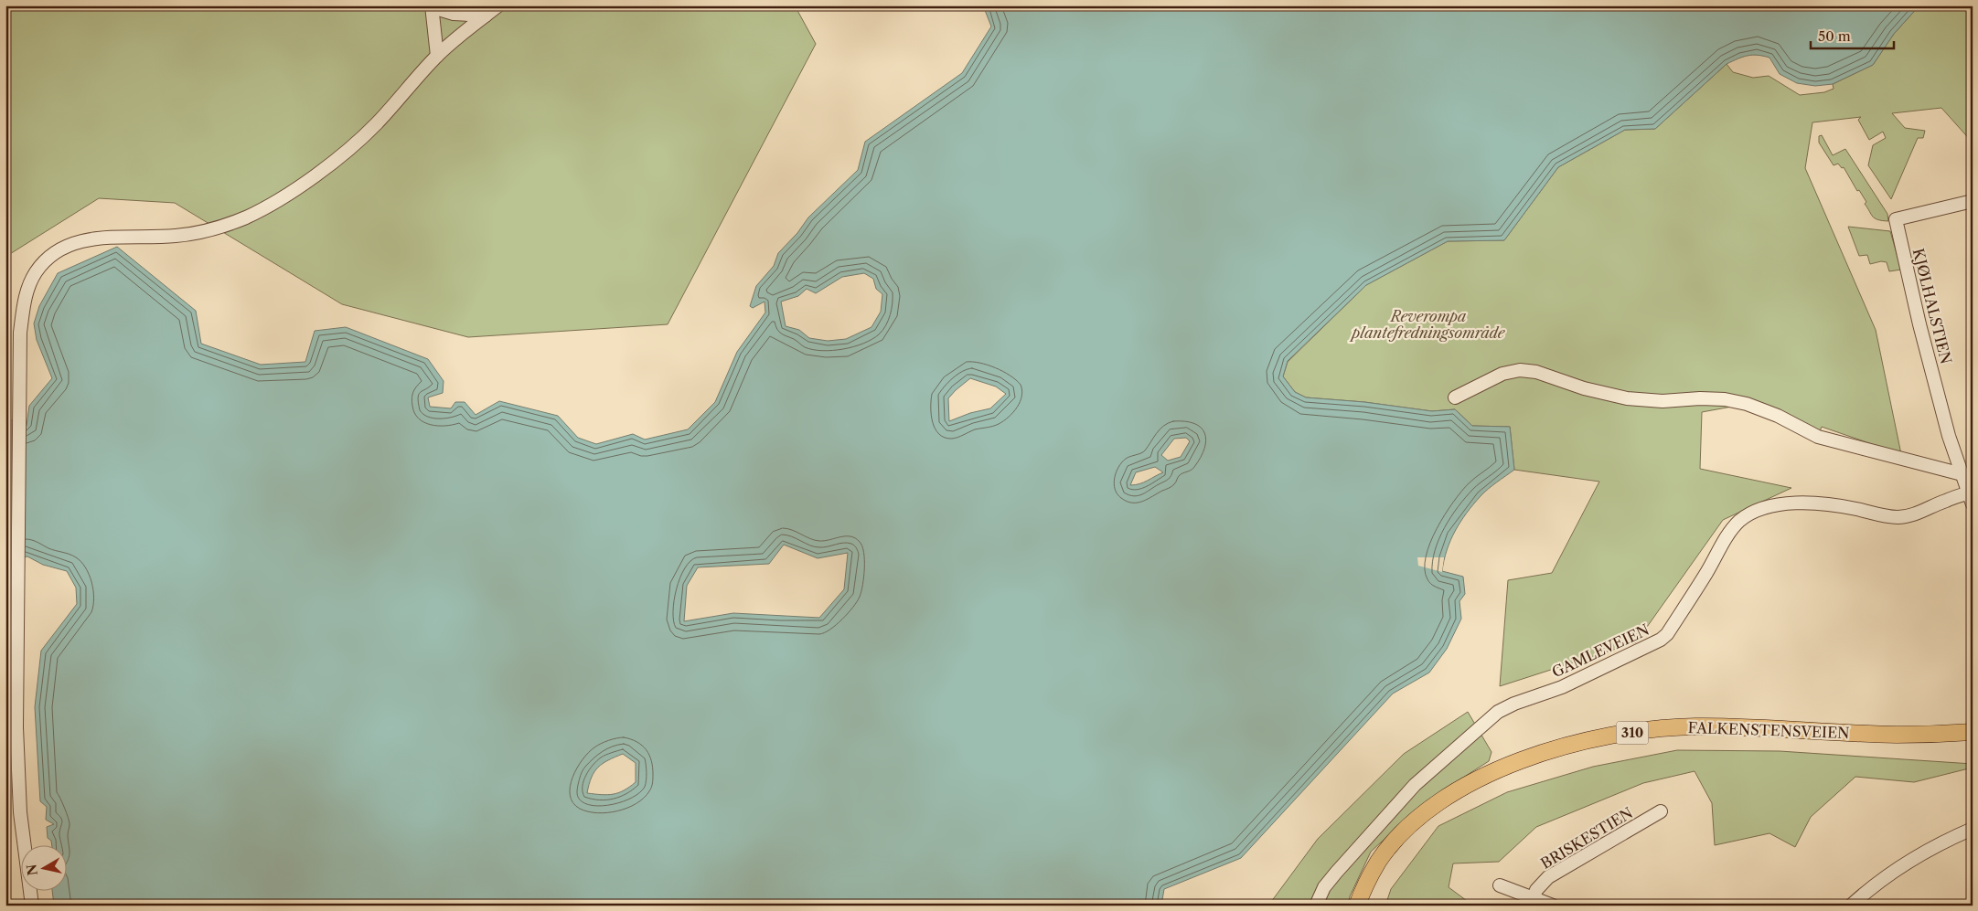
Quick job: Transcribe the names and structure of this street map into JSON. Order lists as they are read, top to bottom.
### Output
{
  "streets": {
    "main road": ["FALKENSTENSVEIEN", "310"],
    "street": ["KJØLHALSTIEN", "GAMLEVEIEN", "BRISKESTIEN"]
  },
  "parks": ["Reverompa plantefredningsområde"],
  "scale_bar": "50 m",
  "north": "left"
}
